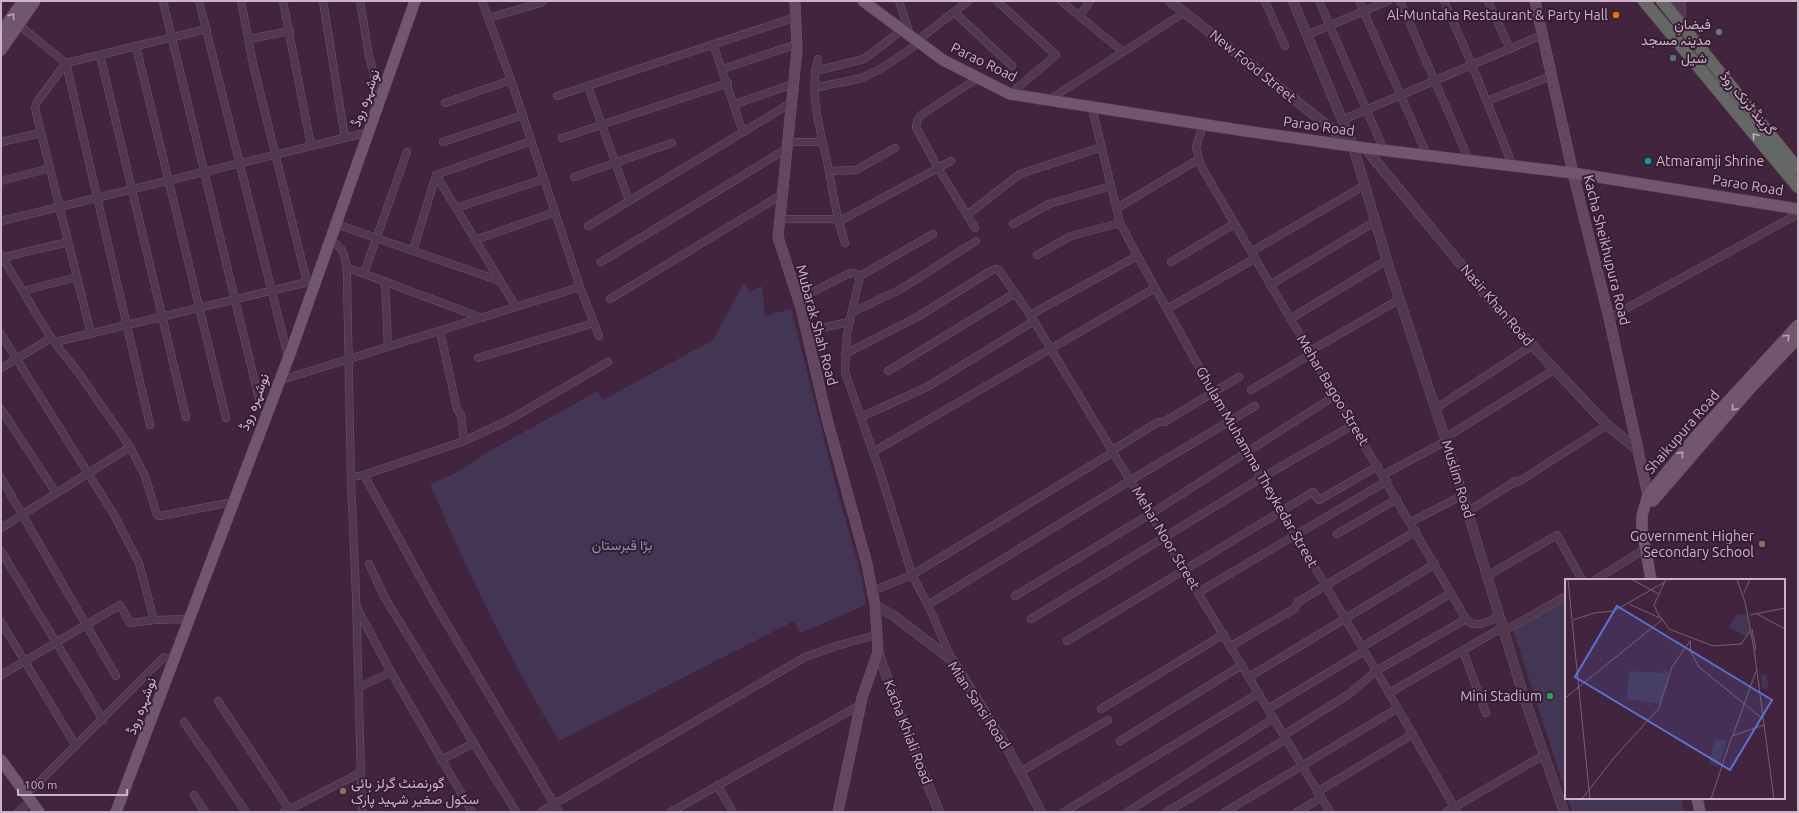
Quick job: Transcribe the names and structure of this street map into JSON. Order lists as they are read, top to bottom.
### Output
{
  "streets": {
    "highway": ["گرینڈ ٹرنک روڈ"],
    "main road": [
      "Parao Road",
      "نوشہرہ روڈ",
      "Kacha Sheikhupura Road",
      "Mubarak Shah Road",
      "Shaikupura Road"
    ],
    "street": [
      "New Food Street",
      "Nasir Khan Road",
      "Mehar Bagoo Street",
      "Ghulam Muhamma Theykedar Street",
      "Muslim Road",
      "Mehar Noor Street",
      "Mian Sansi Road",
      "Kacha Khiali Road"
    ]
  },
  "crossings": [
    ["Parao Road", "New Food Street"],
    ["Parao Road", "Kacha Sheikhupura Road"],
    ["Parao Road", "Nasir Khan Road"],
    ["Parao Road", "Mehar Bagoo Street"],
    ["Parao Road", "Ghulam Muhamma Theykedar Street"],
    ["Parao Road", "Muslim Road"],
    ["New Food Street", "Muslim Road"],
    ["Kacha Sheikhupura Road", "Nasir Khan Road"],
    ["Kacha Sheikhupura Road", "Shaikupura Road"],
    ["Mubarak Shah Road", "Mian Sansi Road"],
    ["Mubarak Shah Road", "Kacha Khiali Road"]
  ],
  "parks": ["بڑا قبرستان"],
  "places": [
    "Al-Muntaha Restaurant & Party Hall",
    "فیضانِ مدینہ مسجد",
    "شیل",
    "Atmaramji Shrine",
    "Government Higher Secondary School",
    "Mini Stadium",
    "گورنمنٹ گرلز ہائی سکول صغیر شہید پارک"
  ],
  "scale_bar": "100 m"
}
